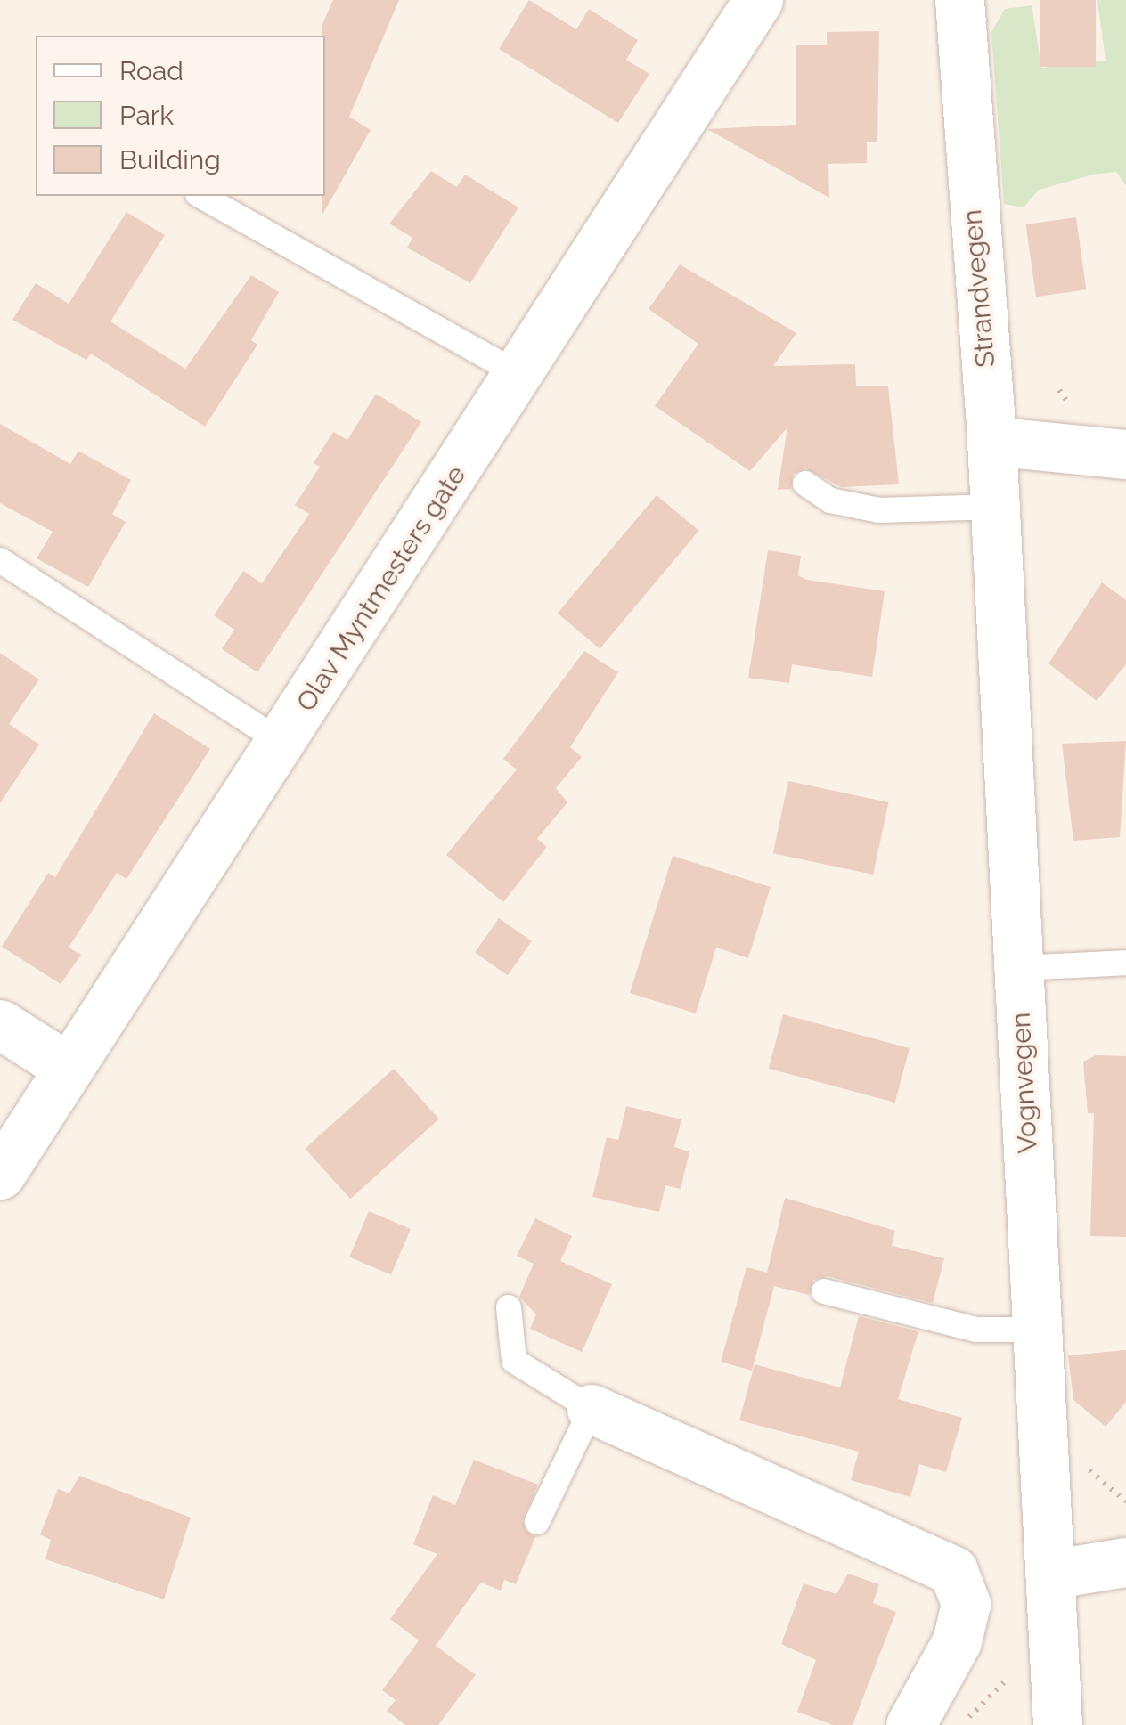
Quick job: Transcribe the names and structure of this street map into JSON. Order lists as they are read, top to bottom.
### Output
{
  "streets": {
    "street": ["Strandvegen", "Olav Myntmesters gate", "Vognvegen"]
  },
  "crossings": [
    ["Strandvegen", "Vognvegen"]
  ],
  "legend": ["Road", "Park", "Building"]
}
